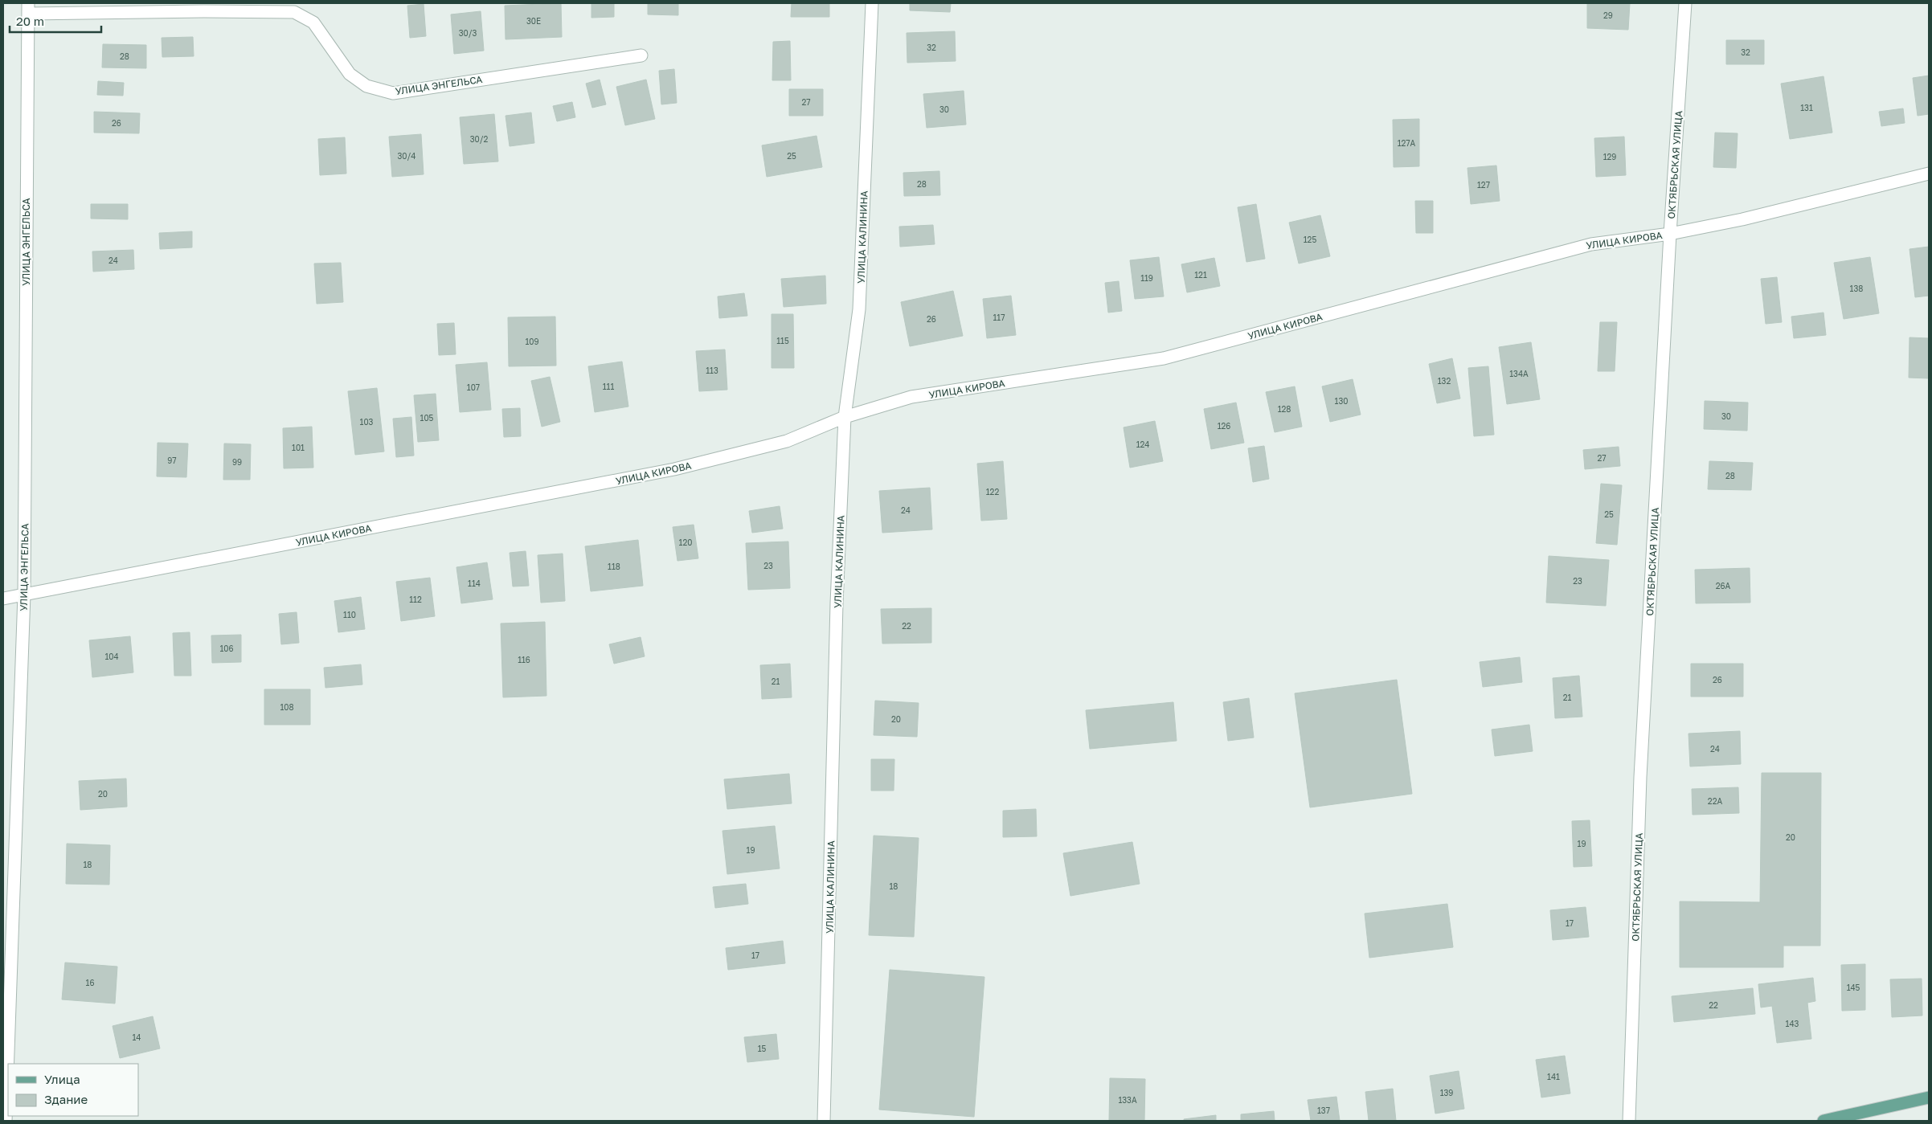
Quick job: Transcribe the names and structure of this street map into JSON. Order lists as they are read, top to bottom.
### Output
{
  "streets": {
    "street": [
      "УЛИЦА ЭНГЕЛЬСА",
      "ОКТЯБРЬСКАЯ УЛИЦА",
      "УЛИЦА КАЛИНИНА",
      "УЛИЦА КИРОВА"
    ]
  },
  "crossings": [
    ["УЛИЦА ЭНГЕЛЬСА", "УЛИЦА КИРОВА"],
    ["ОКТЯБРЬСКАЯ УЛИЦА", "УЛИЦА КИРОВА"],
    ["УЛИЦА КАЛИНИНА", "УЛИЦА КИРОВА"]
  ],
  "house_numbers": [
    "29",
    "30Е",
    "30/3",
    "32",
    "32",
    "28",
    "27",
    "131",
    "30",
    "26",
    "30/2",
    "127А",
    "30/4",
    "25",
    "129",
    "28",
    "127",
    "125",
    "24",
    "121",
    "119",
    "138",
    "117",
    "26",
    "115",
    "109",
    "113",
    "134А",
    "132",
    "111",
    "107",
    "130",
    "128",
    "30",
    "105",
    "103",
    "126",
    "124",
    "101",
    "27",
    "97",
    "99",
    "28",
    "122",
    "24",
    "25",
    "120",
    "23",
    "118",
    "23",
    "114",
    "26А",
    "112",
    "110",
    "22",
    "106",
    "104",
    "116",
    "26",
    "21",
    "21",
    "108",
    "20",
    "24",
    "20",
    "22А",
    "20",
    "19",
    "19",
    "18",
    "18",
    "17",
    "17",
    "16",
    "145",
    "22",
    "143",
    "14",
    "15",
    "141",
    "139",
    "133А",
    "137"
  ],
  "legend": ["Улица", "Здание"],
  "scale_bar": "20 m"
}
